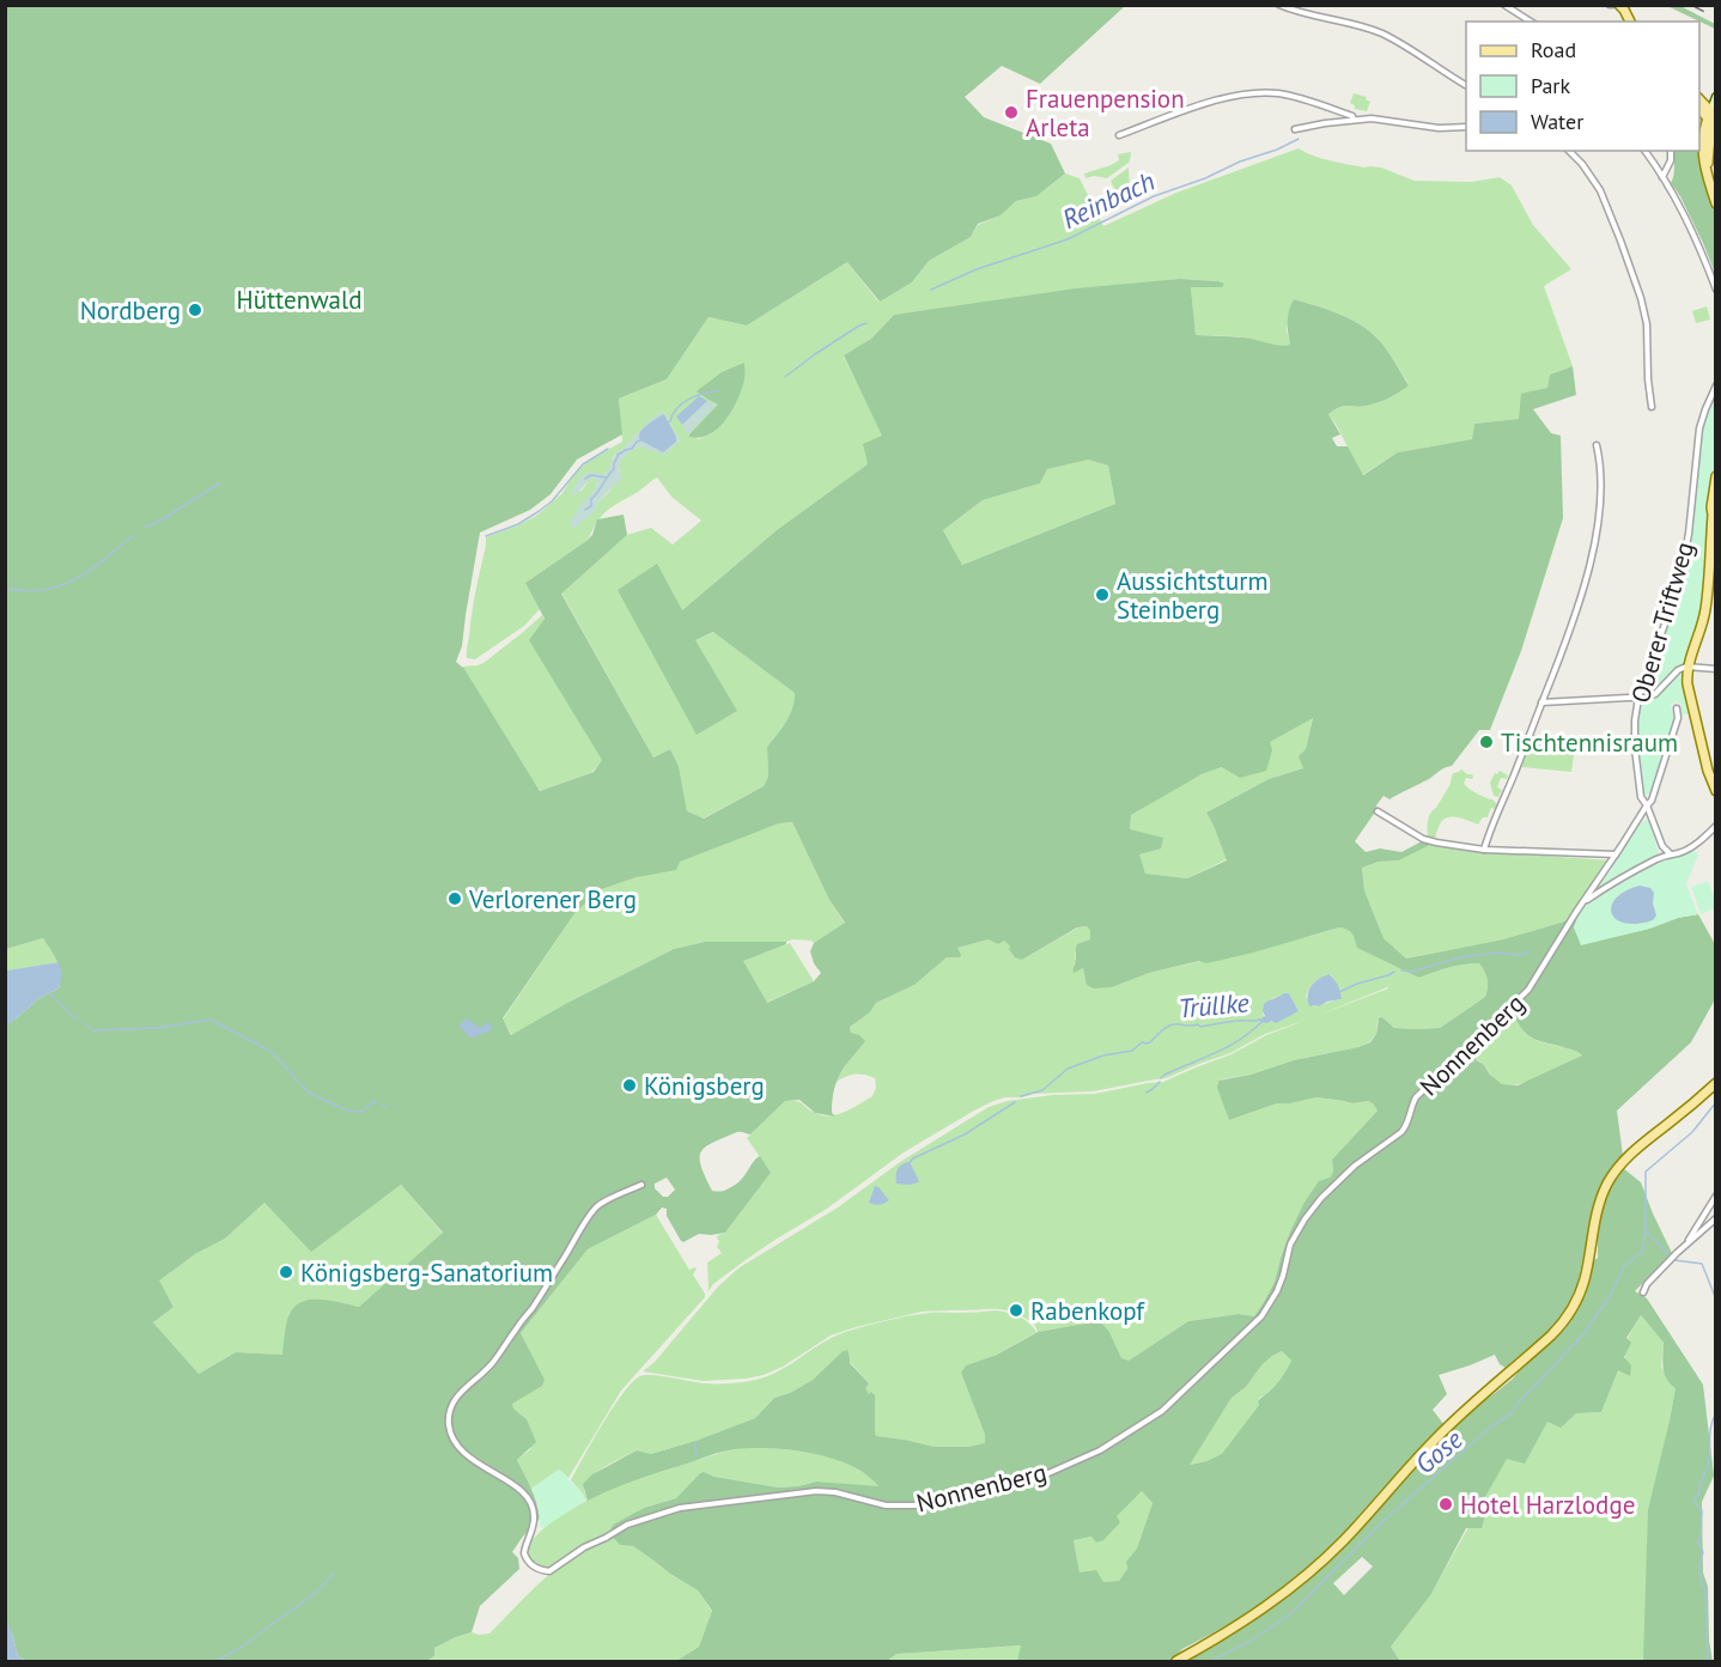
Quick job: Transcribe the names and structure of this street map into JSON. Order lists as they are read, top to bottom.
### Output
{
  "streets": {
    "street": ["Oberer Triftweg", "Nonnenberg"]
  },
  "crossings": [
    ["Oberer Triftweg", "Nonnenberg"]
  ],
  "water": ["Reinbach", "Trüllke", "Gose"],
  "parks": ["Hüttenwald"],
  "places": [
    "Frauenpension Arleta",
    "Nordberg",
    "Aussichtsturm Steinberg",
    "Tischtennisraum",
    "Verlorener Berg",
    "Königsberg",
    "Königsberg-Sanatorium",
    "Rabenkopf",
    "Hotel Harzlodge"
  ],
  "legend": ["Road", "Park", "Water"]
}
